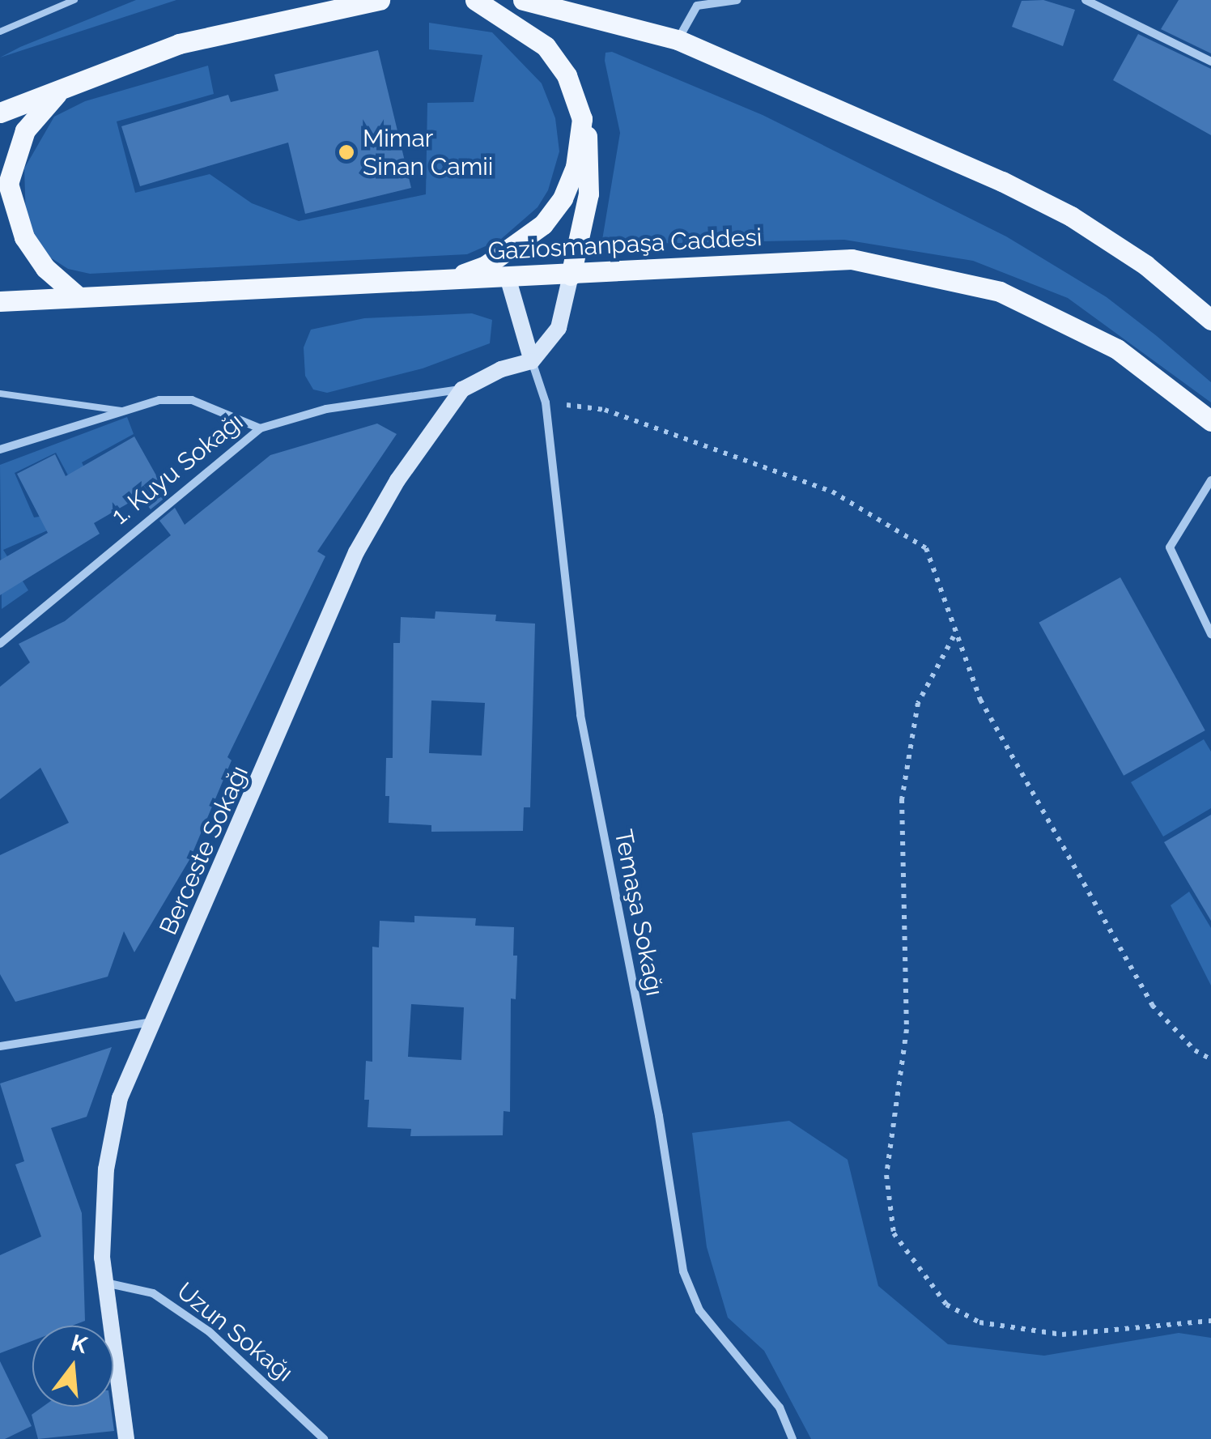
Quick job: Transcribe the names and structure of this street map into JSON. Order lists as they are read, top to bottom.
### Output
{
  "streets": {
    "main road": ["Gaziosmanpaşa Caddesi"],
    "street": [
      "1. Kuyu Sokağı",
      "Berceste Sokağı",
      "Temaşa Sokağı",
      "Uzun Sokağı"
    ]
  },
  "crossings": [
    ["1. Kuyu Sokağı", "Berceste Sokağı"],
    ["Berceste Sokağı", "Temaşa Sokağı"],
    ["Berceste Sokağı", "Uzun Sokağı"]
  ],
  "places": ["Mimar Sinan Camii"],
  "north": "top"
}
